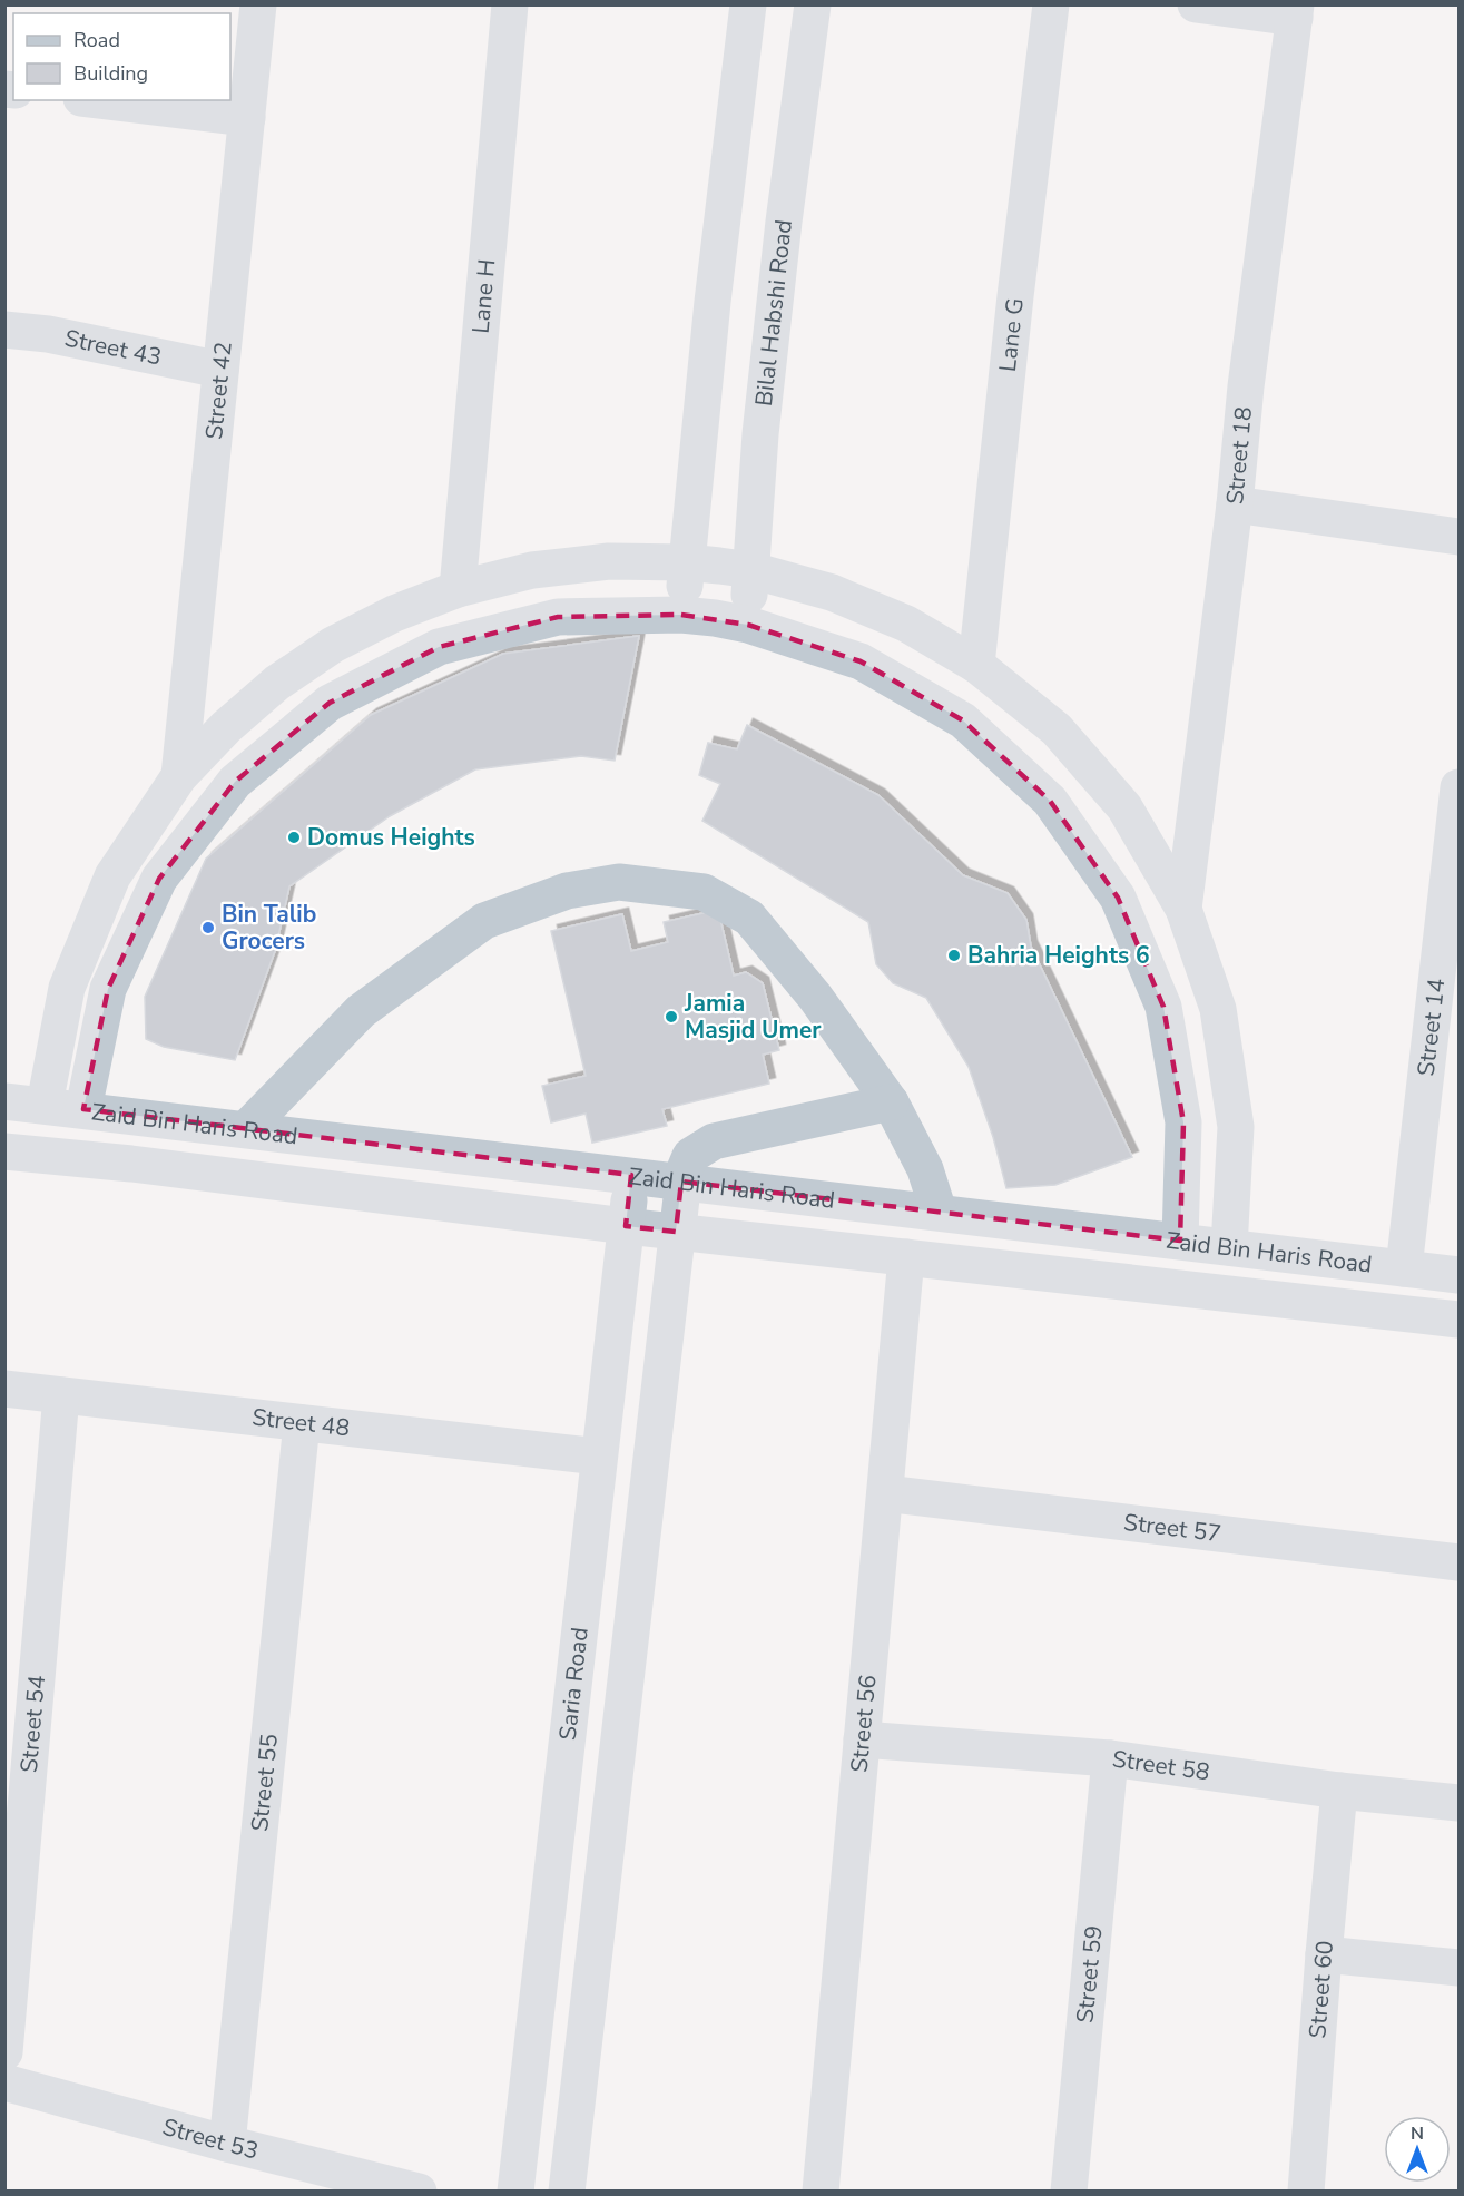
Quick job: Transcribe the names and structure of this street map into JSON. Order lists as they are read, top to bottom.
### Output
{
  "streets": {
    "street": [
      "Lane H",
      "Bilal Habshi Road",
      "Lane G",
      "Street 43",
      "Street 42",
      "Street 18",
      "Street 14",
      "Zaid Bin Haris Road",
      "Street 48",
      "Street 57",
      "Saria Road",
      "Street 54",
      "Street 56",
      "Street 58",
      "Street 55",
      "Street 59",
      "Street 60",
      "Street 53"
    ]
  },
  "crossings": [
    ["Street 43", "Street 42"],
    ["Street 14", "Zaid Bin Haris Road"],
    ["Zaid Bin Haris Road", "Saria Road"],
    ["Zaid Bin Haris Road", "Street 56"],
    ["Street 48", "Saria Road"],
    ["Street 48", "Street 54"],
    ["Street 48", "Street 55"],
    ["Street 57", "Street 56"],
    ["Street 56", "Street 58"],
    ["Street 58", "Street 59"],
    ["Street 58", "Street 60"],
    ["Street 55", "Street 53"]
  ],
  "places": [
    "Domus Heights",
    "Bin Talib Grocers",
    "Bahria Heights 6",
    "Jamia Masjid Umer"
  ],
  "legend": ["Road", "Building"],
  "north": "top"
}
